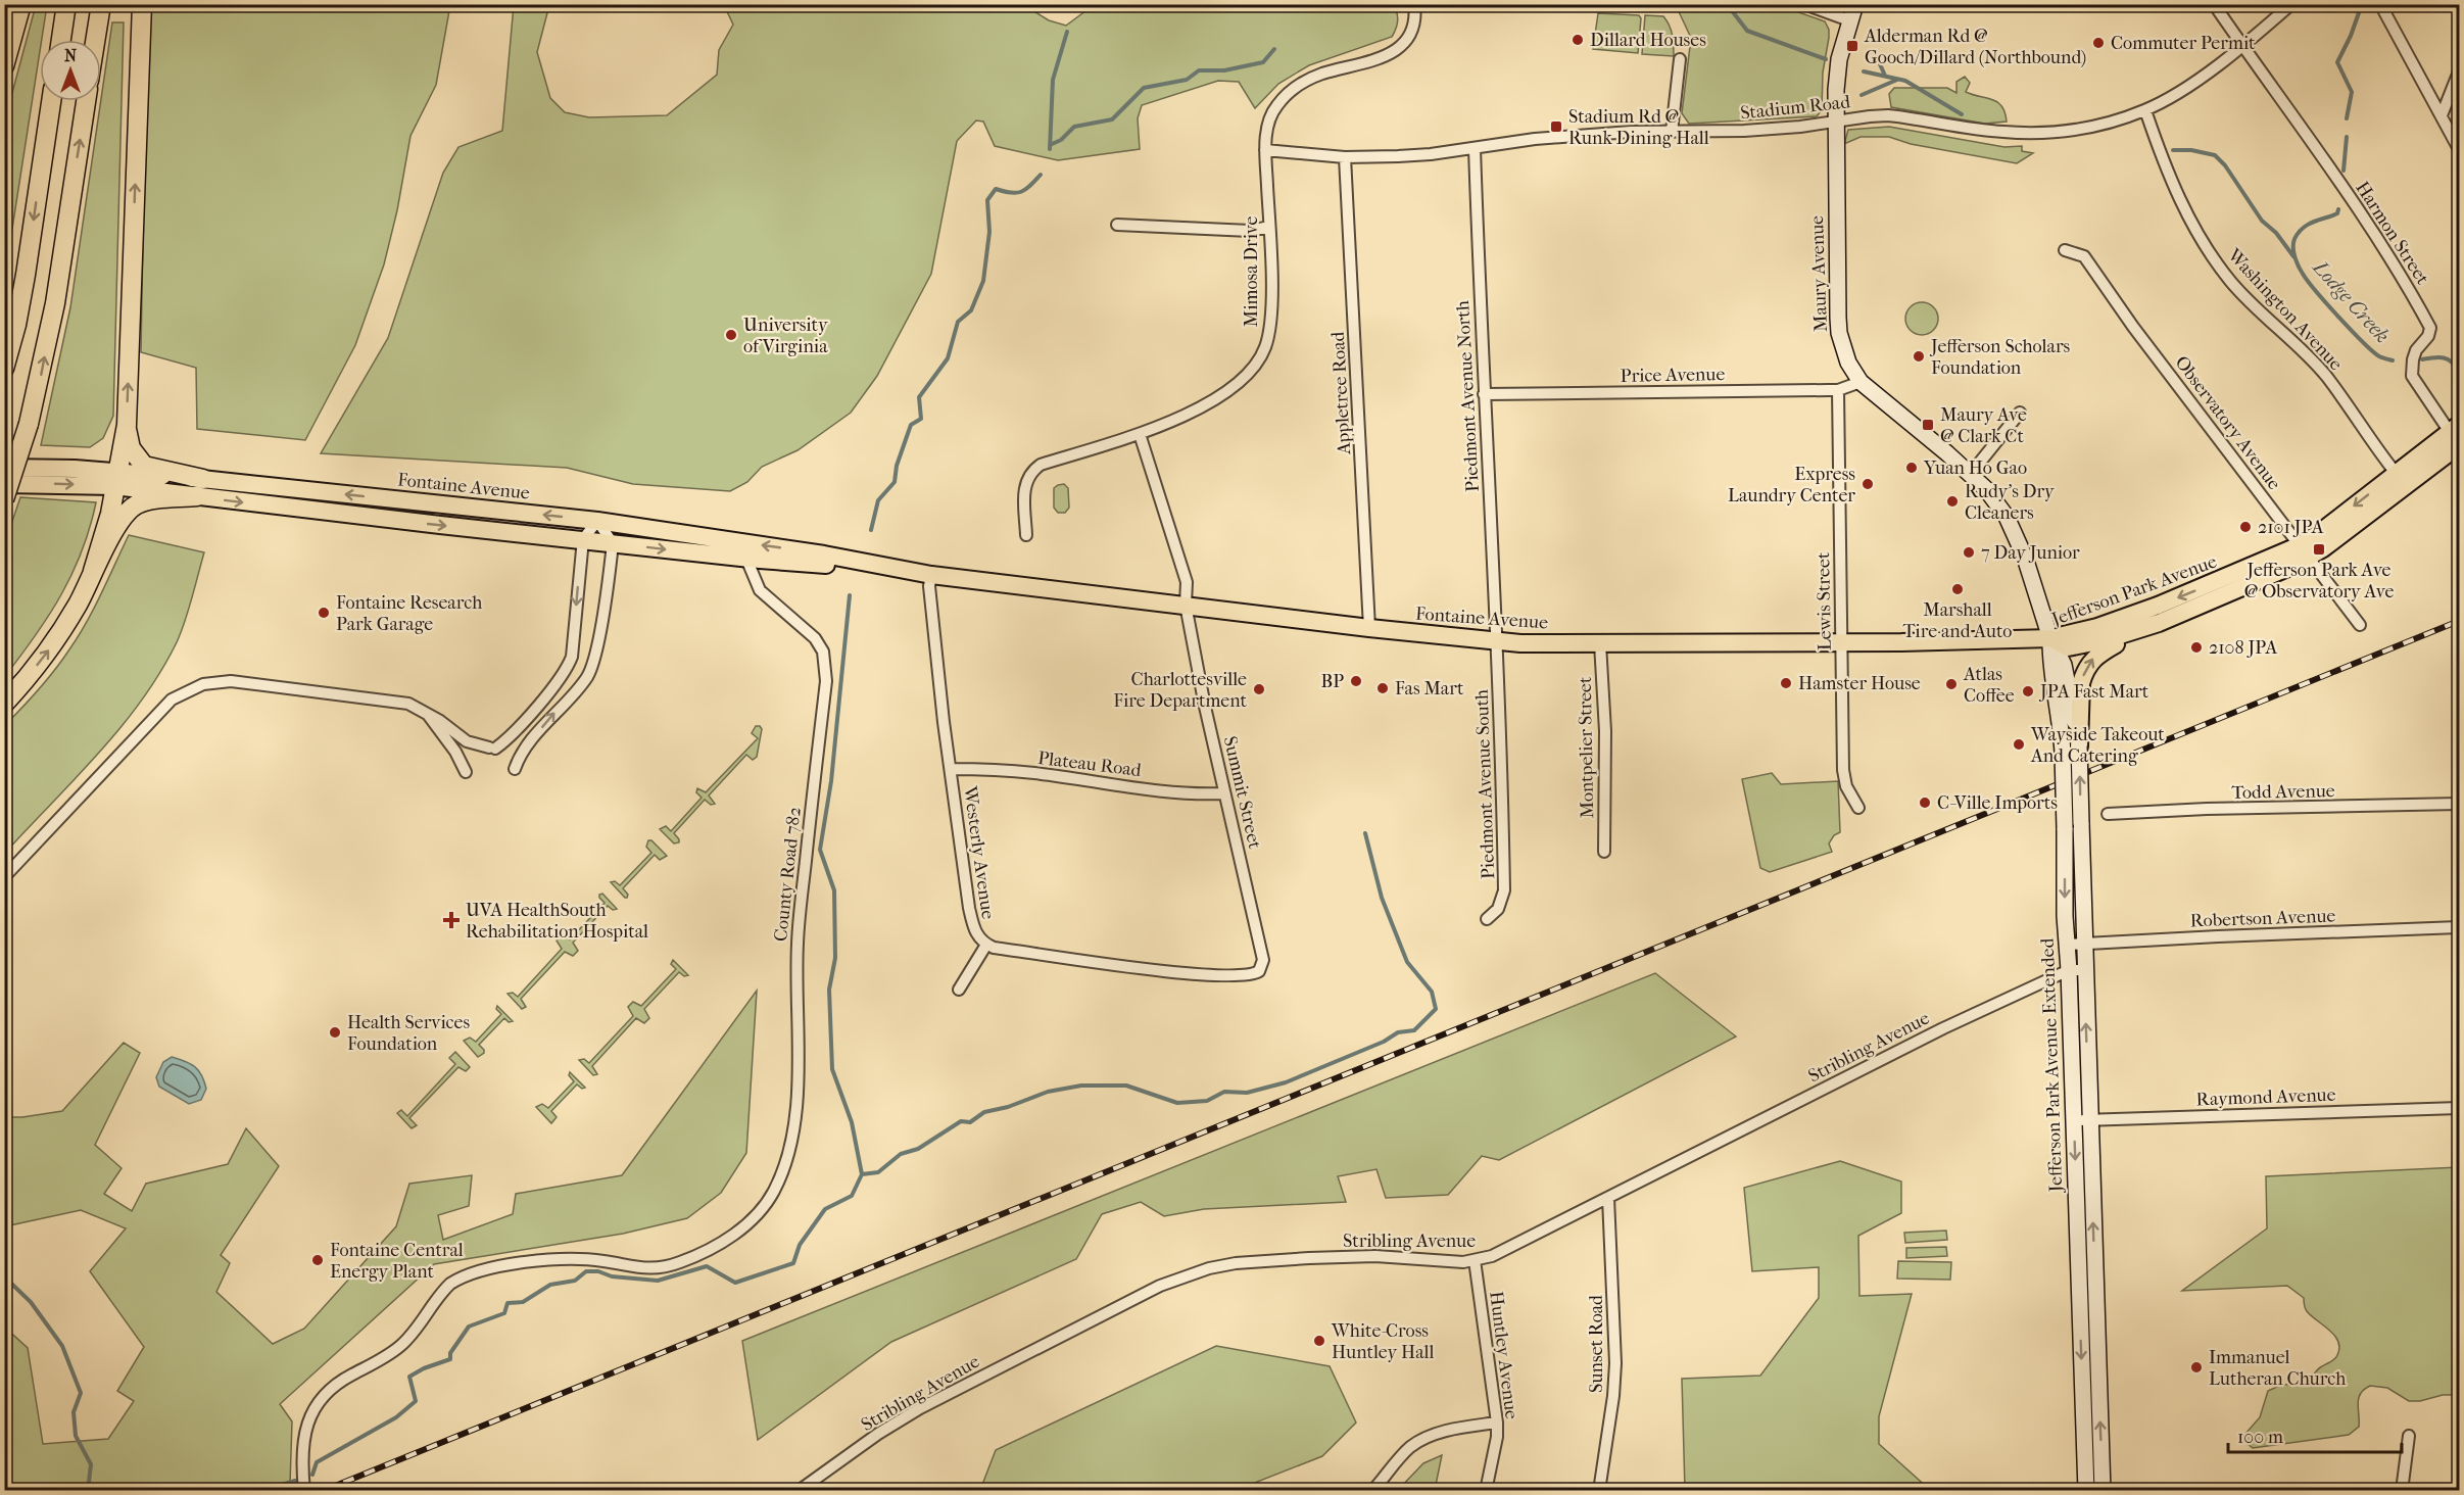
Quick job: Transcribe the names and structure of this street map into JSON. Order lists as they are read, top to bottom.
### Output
{
  "streets": {
    "main road": ["Fontaine Avenue", "Jefferson Park Avenue"],
    "street": [
      "Stadium Road",
      "Harmon Street",
      "Mimosa Drive",
      "Maury Avenue",
      "Washington Avenue",
      "Price Avenue",
      "Appletree Road",
      "Piedmont Avenue North",
      "Observatory Avenue",
      "Lewis Street",
      "Montpelier Street",
      "Plateau Road",
      "Piedmont Avenue South",
      "Todd Avenue",
      "Summit Street",
      "Westerly Avenue",
      "County Road 782",
      "Robertson Avenue",
      "Stribling Avenue",
      "Jefferson Park Avenue Extended",
      "Raymond Avenue",
      "Sunset Road",
      "Huntley Avenue"
    ]
  },
  "crossings": [
    ["Stadium Road", "Harmon Street"],
    ["Stadium Road", "Mimosa Drive"],
    ["Stadium Road", "Maury Avenue"],
    ["Stadium Road", "Washington Avenue"],
    ["Stadium Road", "Appletree Road"],
    ["Stadium Road", "Piedmont Avenue North"],
    ["Harmon Street", "Jefferson Park Avenue"],
    ["Maury Avenue", "Price Avenue"],
    ["Maury Avenue", "Fontaine Avenue"],
    ["Maury Avenue", "Jefferson Park Avenue"],
    ["Maury Avenue", "Jefferson Park Avenue Extended"],
    ["Washington Avenue", "Jefferson Park Avenue"],
    ["Price Avenue", "Piedmont Avenue North"],
    ["Price Avenue", "Lewis Street"],
    ["Appletree Road", "Fontaine Avenue"],
    ["Piedmont Avenue North", "Fontaine Avenue"],
    ["Piedmont Avenue North", "Piedmont Avenue South"],
    ["Observatory Avenue", "Jefferson Park Avenue"],
    ["Fontaine Avenue", "Jefferson Park Avenue"],
    ["Fontaine Avenue", "Lewis Street"],
    ["Fontaine Avenue", "Montpelier Street"],
    ["Fontaine Avenue", "Piedmont Avenue South"],
    ["Fontaine Avenue", "Summit Street"],
    ["Fontaine Avenue", "Westerly Avenue"],
    ["Fontaine Avenue", "County Road 782"],
    ["Fontaine Avenue", "Jefferson Park Avenue Extended"],
    ["Jefferson Park Avenue", "Jefferson Park Avenue Extended"],
    ["Plateau Road", "Summit Street"],
    ["Plateau Road", "Westerly Avenue"],
    ["Summit Street", "Westerly Avenue"],
    ["Robertson Avenue", "Jefferson Park Avenue Extended"],
    ["Stribling Avenue", "Jefferson Park Avenue Extended"],
    ["Stribling Avenue", "Sunset Road"],
    ["Stribling Avenue", "Huntley Avenue"],
    ["Jefferson Park Avenue Extended", "Raymond Avenue"]
  ],
  "water": ["Lodge Creek"],
  "places": {
    "other": [
      "Dillard Houses",
      "Commuter Permit",
      "University of Virginia",
      "Jefferson Scholars Foundation",
      "Yuan Ho Gao",
      "Express Laundry Center",
      "Rudy's Dry Cleaners",
      "2101 JPA",
      "7 Day Junior",
      "Marshall Tire and Auto",
      "Fontaine Research Park Garage",
      "2108 JPA",
      "BP",
      "Hamster House",
      "Atlas Coffee",
      "Fas Mart",
      "Charlottesville Fire Department",
      "JPA Fast Mart",
      "Wayside Takeout And Catering",
      "C-Ville Imports",
      "Health Services Foundation",
      "Fontaine Central Energy Plant",
      "White-Cross Huntley Hall",
      "Immanuel Lutheran Church"
    ],
    "transit": [
      "Alderman Rd @ Gooch/Dillard (Northbound)",
      "Stadium Rd @ Runk Dining Hall",
      "Maury Ave @ Clark Ct",
      "Jefferson Park Ave @ Observatory Ave"
    ],
    "health": ["UVA HealthSouth Rehabilitation Hospital"]
  },
  "scale_bar": "100 m",
  "north": "top"
}
